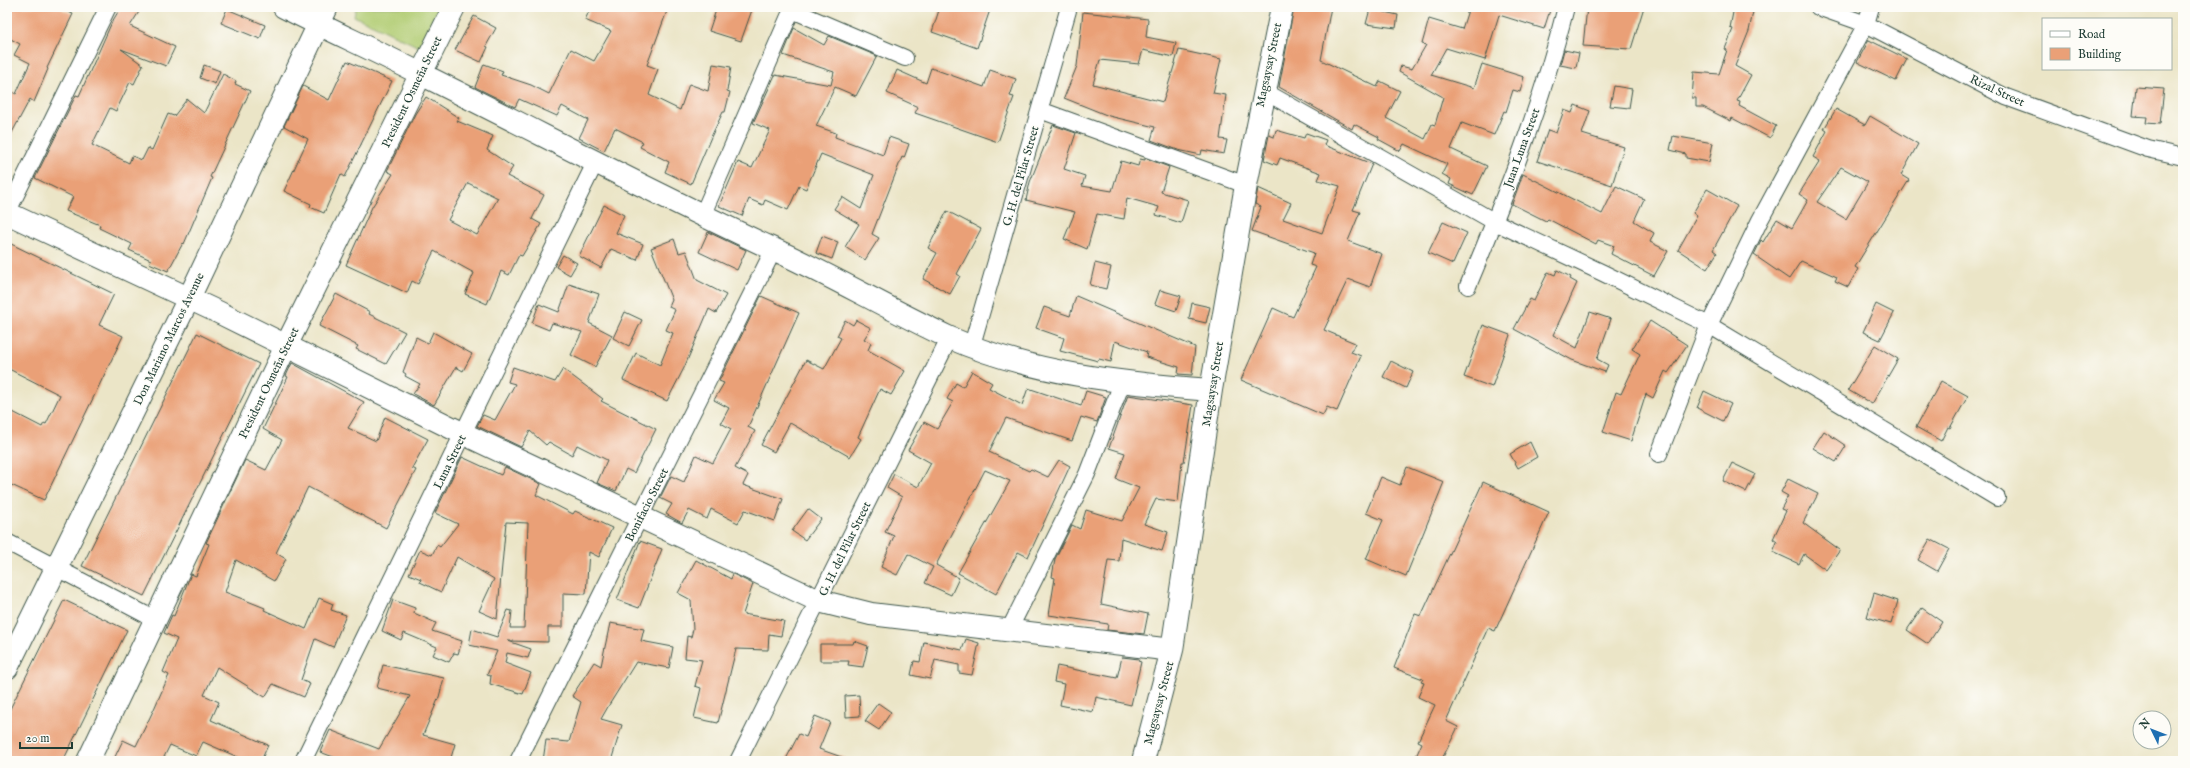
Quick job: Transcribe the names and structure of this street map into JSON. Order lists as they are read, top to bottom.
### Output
{
  "streets": {
    "street": [
      "Magsaysay Street",
      "Rizal Street",
      "President Osmeña Street",
      "Juan Luna Street",
      "G. H. del Pilar Street",
      "Don Mariano Marcos Avenue",
      "Luna Street",
      "Bonifacio Street"
    ]
  },
  "legend": ["Road", "Building"],
  "scale_bar": "20 m",
  "north": "top left"
}
